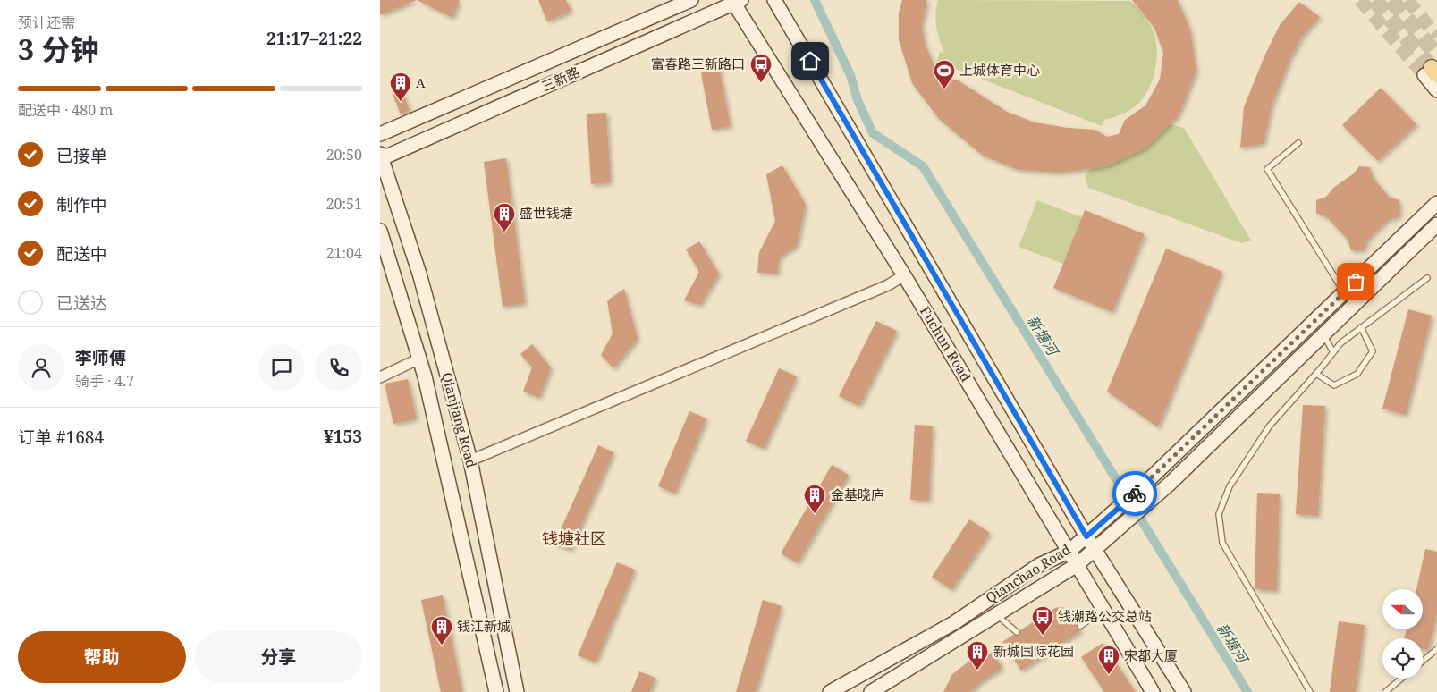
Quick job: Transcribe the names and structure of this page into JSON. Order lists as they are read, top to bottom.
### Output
{
  "streets": {
    "main road": [
      "三新路",
      "Fuchun Road",
      "Qianjiang Road",
      "Qianchao Road"
    ]
  },
  "crossings": [
    ["三新路", "Fuchun Road"],
    ["三新路", "Qianjiang Road"],
    ["Fuchun Road", "Qianchao Road"]
  ],
  "districts": ["钱塘社区"],
  "water": ["新塘河"],
  "places": {
    "bus stop": ["富春路三新路口", "钱潮路公交总站"],
    "sports": ["上城体育中心"],
    "building": [
      "A",
      "盛世钱塘",
      "金基晓庐",
      "钱江新城",
      "新城国际花园",
      "宋都大厦"
    ]
  },
  "north": "left",
  "page": {
    "heading": ["3 分钟", "预计还需", "21:17–21:22"],
    "panel": [
      "李师傅",
      "骑手 · 4.7",
      "订单 #1684",
      "¥153"
    ],
    "bar": "配送中 · 480 m",
    "list": [
      ["已接单", "20:50"],
      ["制作中", "20:51"],
      ["配送中", "21:04"],
      "已送达"
    ],
    "buttons": ["帮助", "分享"]
  }
}
